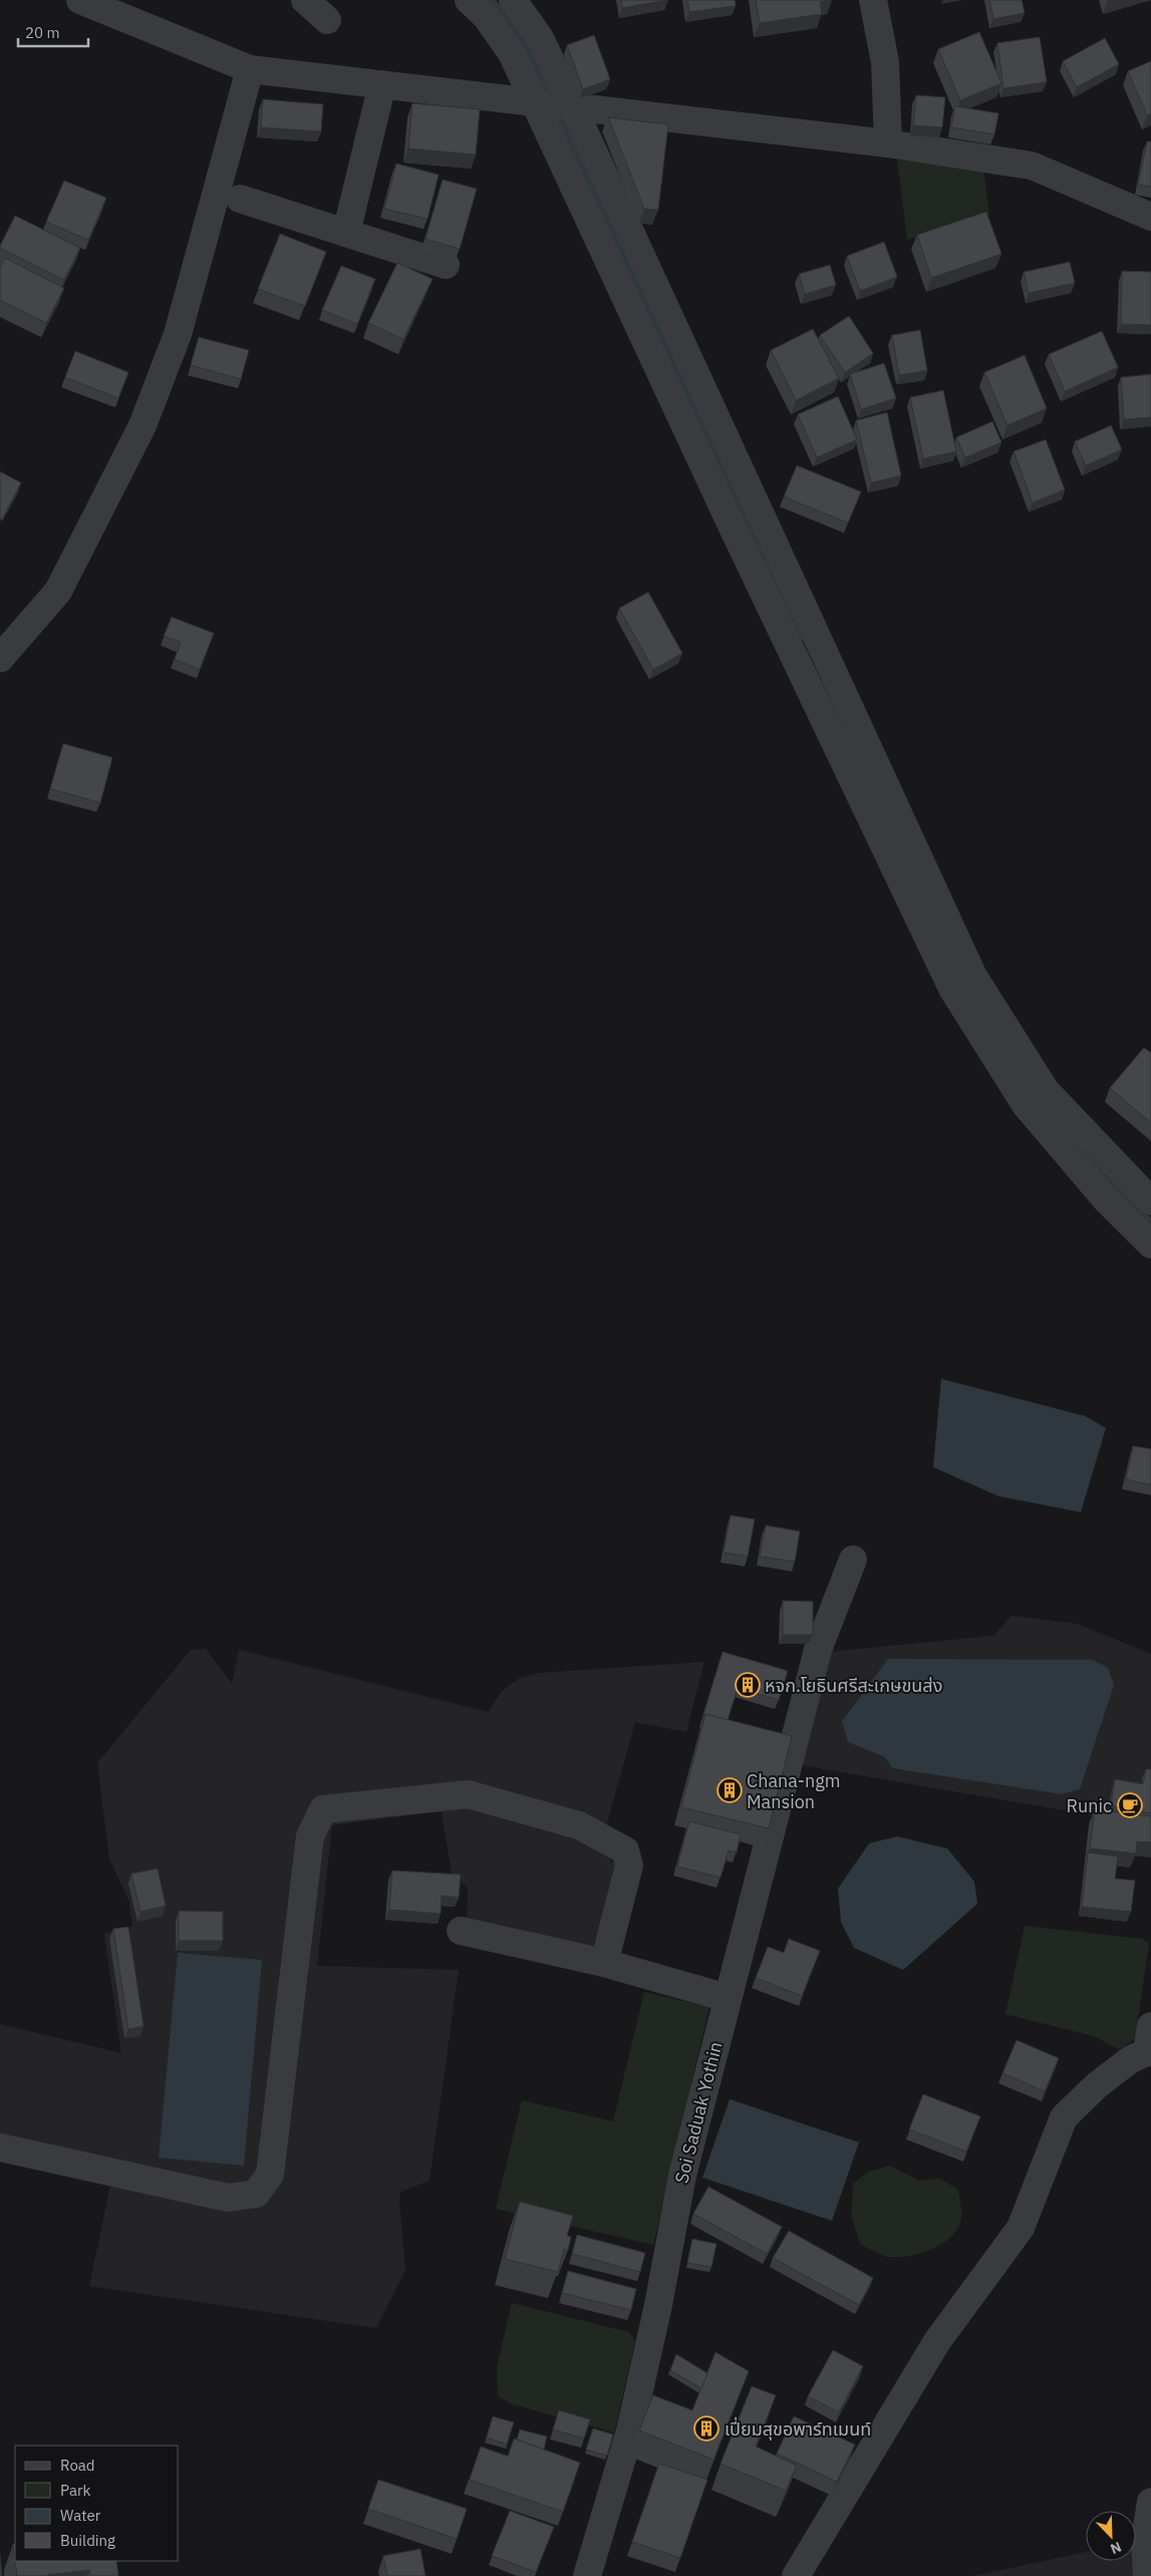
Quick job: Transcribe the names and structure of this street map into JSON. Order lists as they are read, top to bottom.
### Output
{
  "streets": {
    "street": ["Soi Saduak Yothin"]
  },
  "places": {
    "building": ["หจก.โยธินศรีสะเกษขนส่ง", "Chana-ngm Mansion", "เปี่ยมสุขอพาร์ทเมนท์"],
    "cafe": ["Runic"]
  },
  "legend": [
    "Road",
    "Park",
    "Water",
    "Building"
  ],
  "scale_bar": "20 m",
  "north": "bottom right"
}
